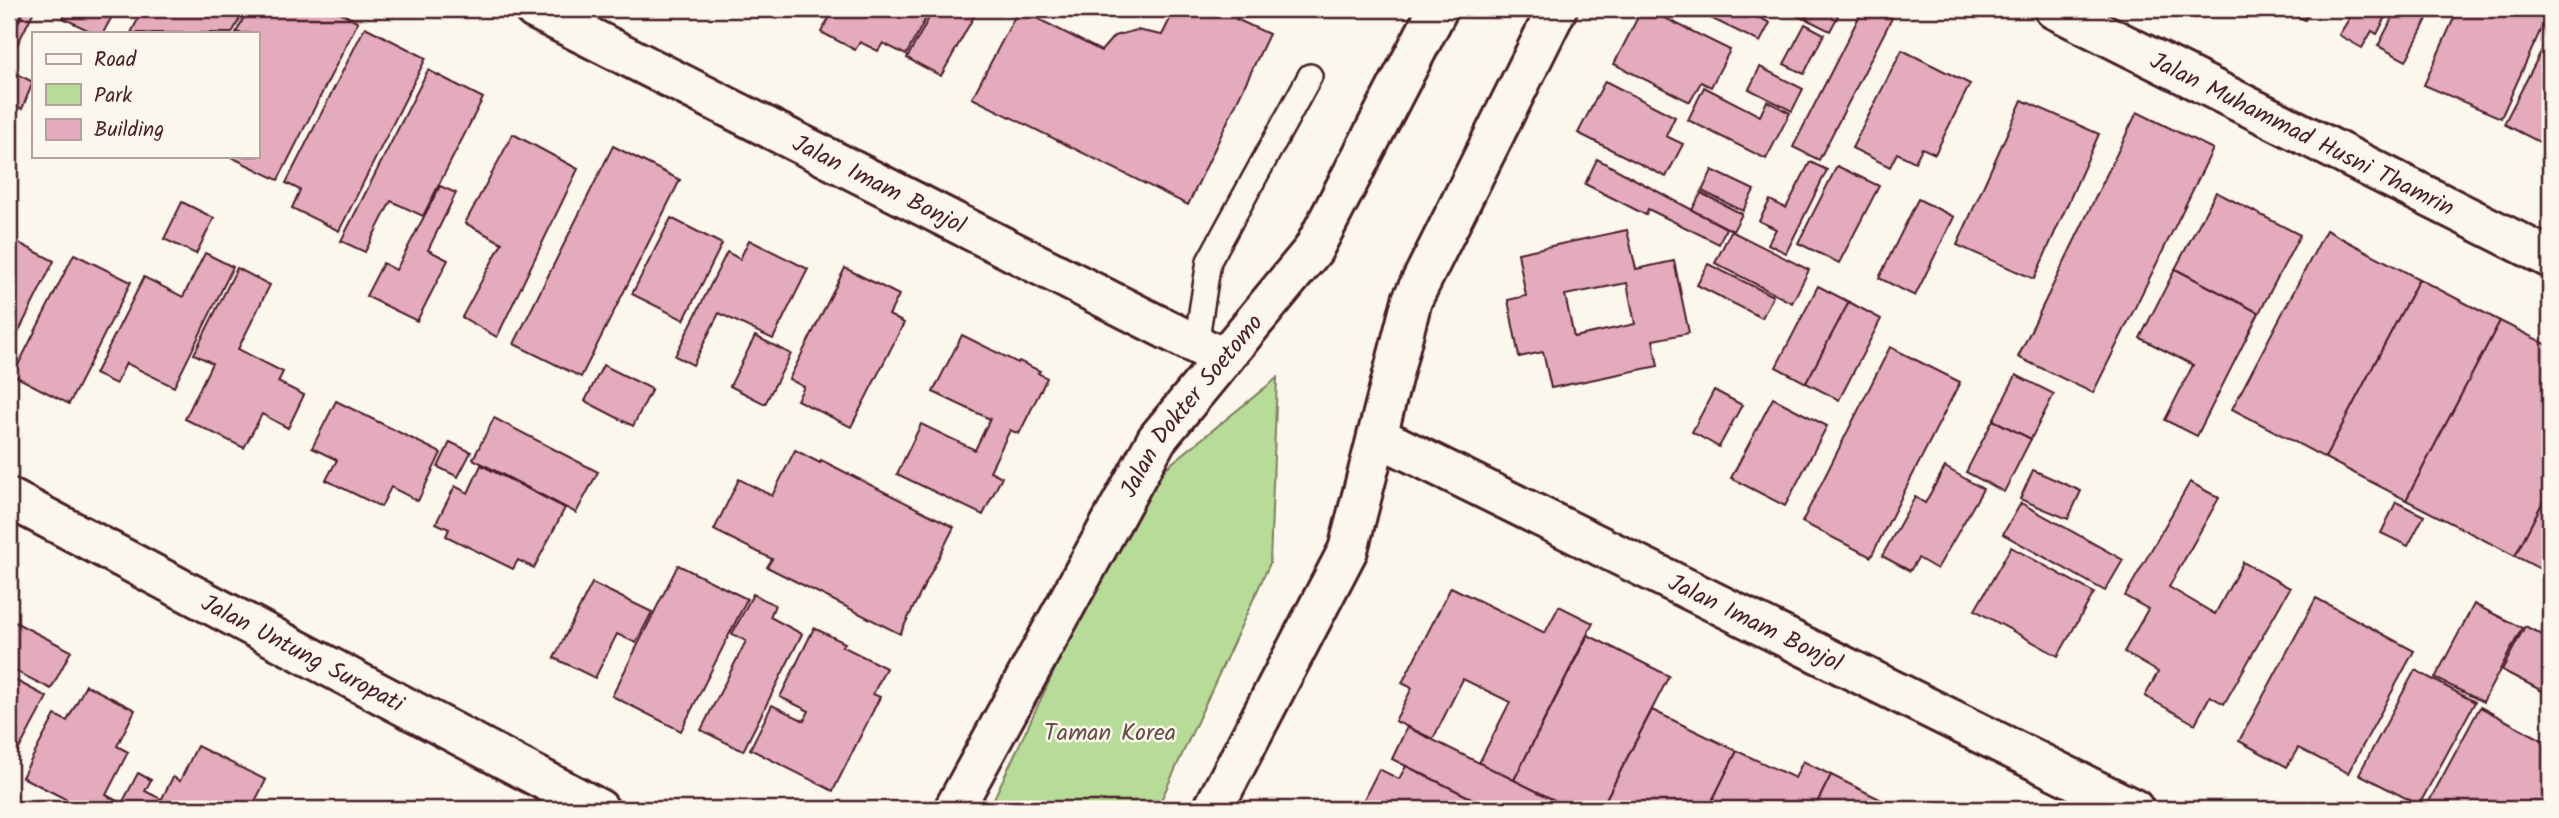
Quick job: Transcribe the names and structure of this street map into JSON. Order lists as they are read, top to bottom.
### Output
{
  "streets": {
    "street": [
      "Jalan Muhammad Husni Thamrin",
      "Jalan Imam Bonjol",
      "Jalan Dokter Soetomo",
      "Jalan Untung Suropati"
    ]
  },
  "crossings": [
    ["Jalan Imam Bonjol", "Jalan Dokter Soetomo"]
  ],
  "parks": ["Taman Korea"],
  "legend": ["Road", "Park", "Building"]
}
